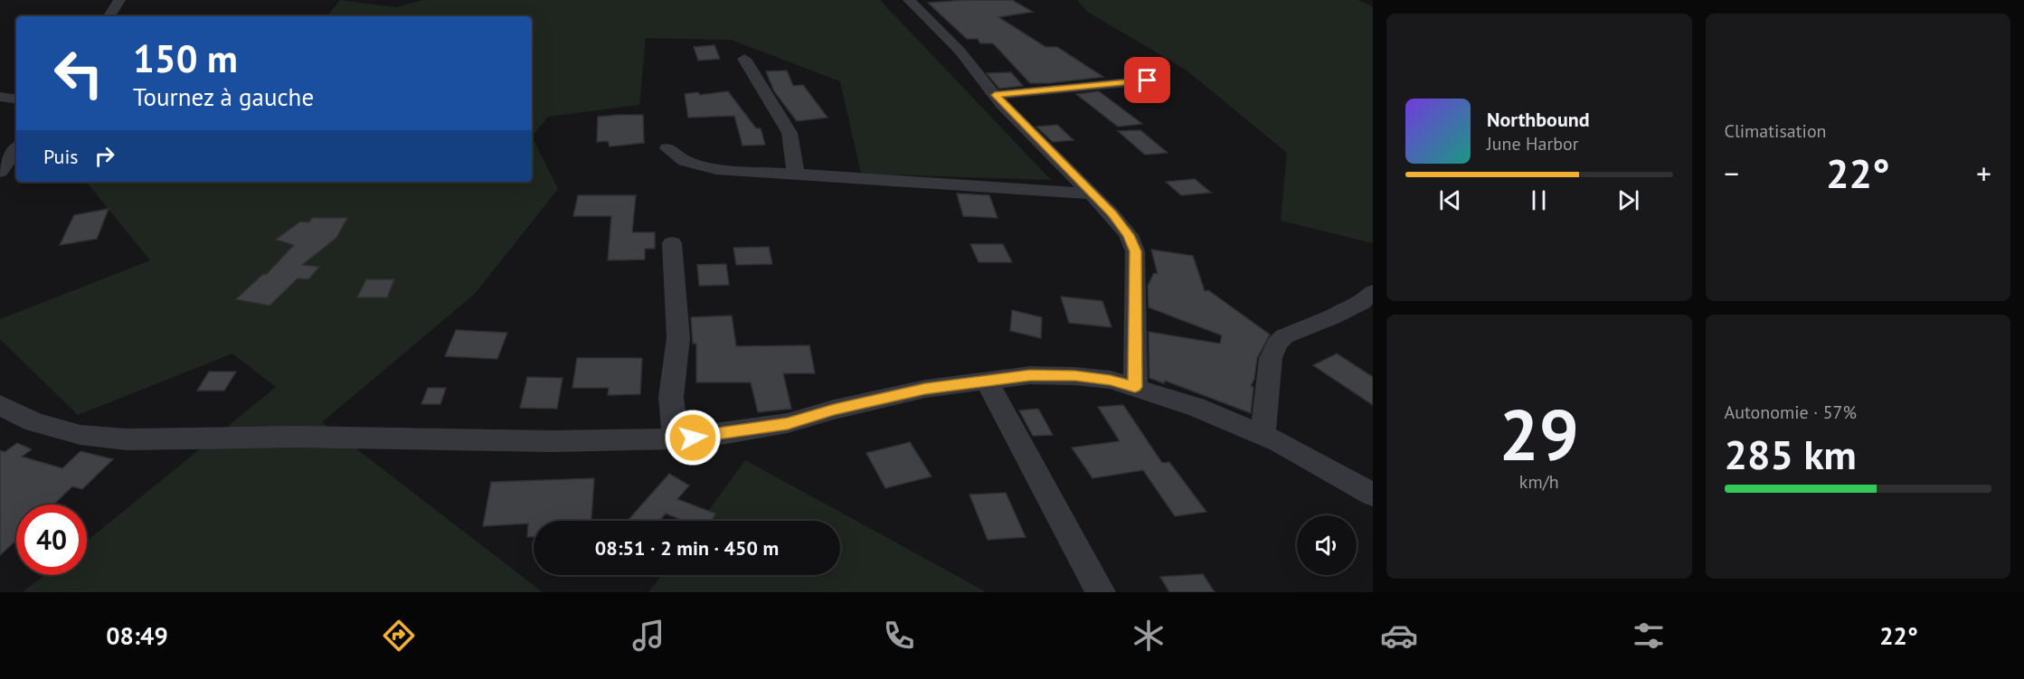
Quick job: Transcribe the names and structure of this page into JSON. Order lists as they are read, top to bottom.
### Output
{
  "page": {
    "tile": [
      "Climatisation",
      ["29", "km/h"],
      ["Autonomie · 57%", "285 km"]
    ],
    "turn": ["150 m", "Tournez à gauche"],
    "song": ["Northbound", "June Harbor"],
    "then": "Puis",
    "heat": ["−", "22°", "+"],
    "limit": "40",
    "trip": "08:51 · 2 min · 450 m",
    "tabs": ["08:49", "22°"]
  }
}
